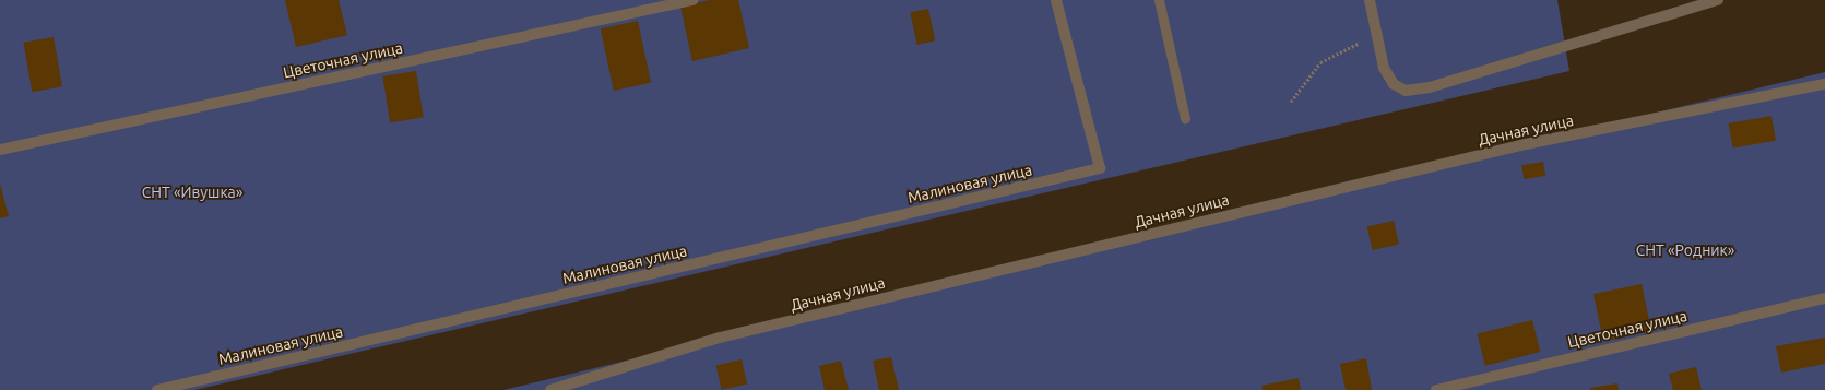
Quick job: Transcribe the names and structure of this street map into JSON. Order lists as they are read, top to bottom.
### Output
{
  "streets": {
    "street": ["Цветочная улица", "Дачная улица", "Малиновая улица"]
  },
  "parks": ["СНТ «Ивушка»", "СНТ «Родник»"]
}
